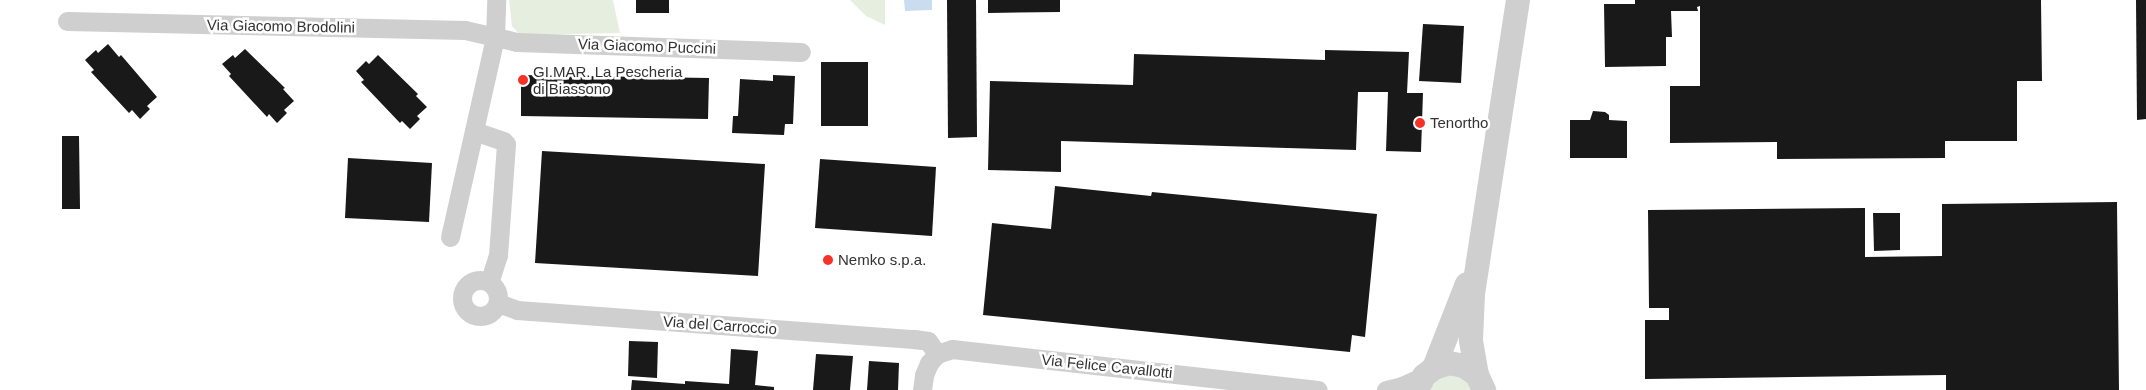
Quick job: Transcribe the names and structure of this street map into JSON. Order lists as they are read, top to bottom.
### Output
{
  "streets": {
    "street": [
      "Via Giacomo Brodolini",
      "Via Giacomo Puccini",
      "Via del Carroccio",
      "Via Felice Cavallotti"
    ]
  },
  "crossings": [
    ["Via Giacomo Brodolini", "Via Giacomo Puccini"],
    ["Via del Carroccio", "Via Felice Cavallotti"]
  ],
  "places": ["GI.MAR. La Pescheria di Biassono", "Tenortho", "Nemko s.p.a."]
}
